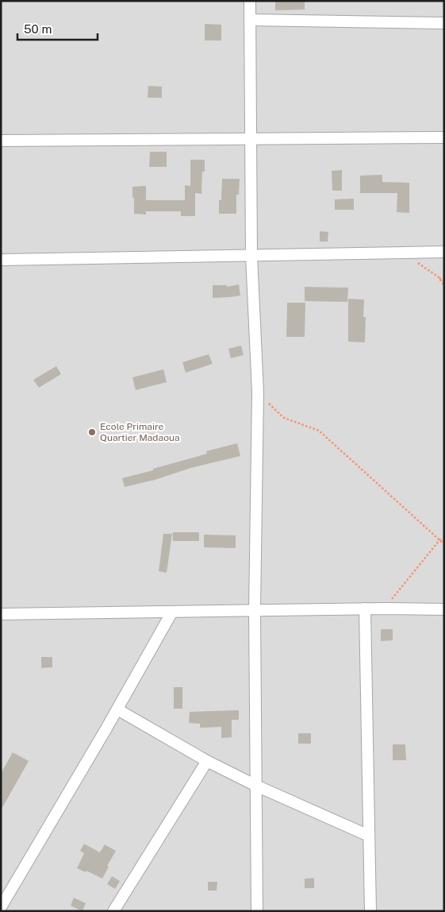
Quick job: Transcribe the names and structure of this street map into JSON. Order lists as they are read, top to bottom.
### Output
{
  "places": ["Ecole Primaire Quartier Madaoua"],
  "scale_bar": "50 m"
}
